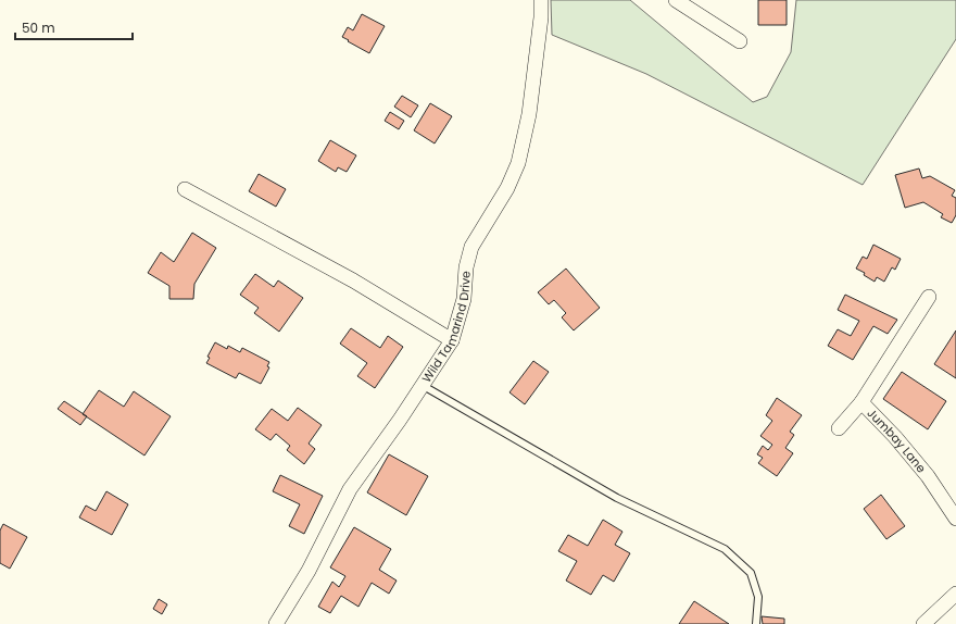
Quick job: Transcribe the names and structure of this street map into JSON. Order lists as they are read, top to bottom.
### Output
{
  "streets": {
    "street": ["Wild Tamarind Drive", "Jumbay Lane"]
  },
  "scale_bar": "50 m"
}
